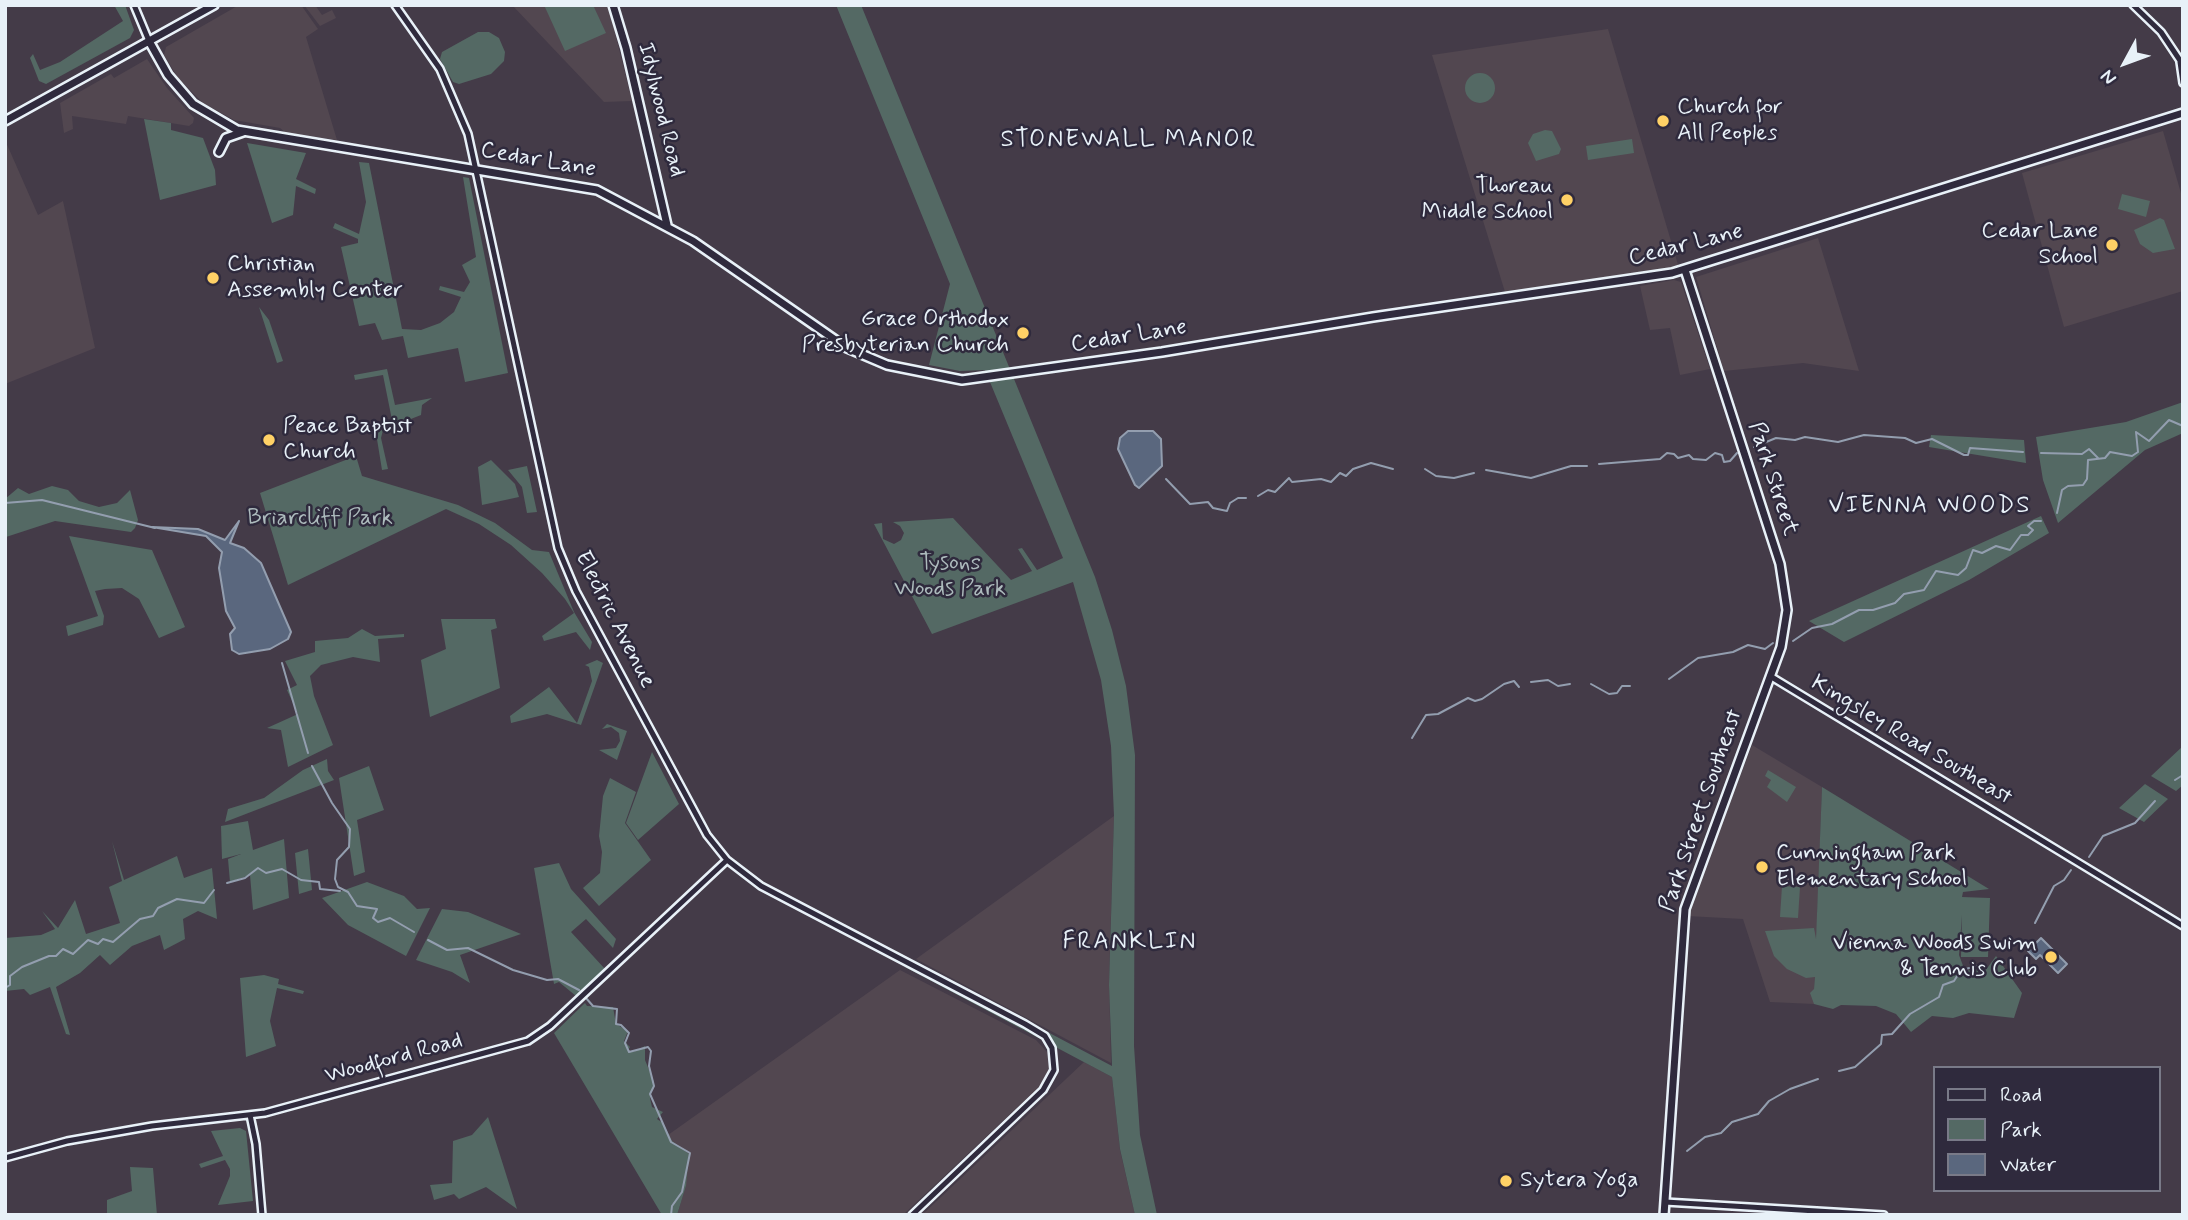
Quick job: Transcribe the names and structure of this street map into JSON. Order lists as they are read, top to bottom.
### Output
{
  "streets": {
    "main road": [
      "Idylwood Road",
      "Cedar Lane",
      "Park Street",
      "Park Street Southeast"
    ],
    "street": ["Electric Avenue", "Kingsley Road Southeast", "Woodford Road"]
  },
  "crossings": [
    ["Idylwood Road", "Cedar Lane"],
    ["Cedar Lane", "Park Street"],
    ["Cedar Lane", "Electric Avenue"],
    ["Park Street", "Park Street Southeast"],
    ["Electric Avenue", "Woodford Road"],
    ["Kingsley Road Southeast", "Park Street Southeast"]
  ],
  "districts": ["STONEWALL MANOR", "VIENNA WOODS", "FRANKLIN"],
  "parks": ["Briarcliff Park", "Tysons Woods Park"],
  "places": [
    "Church for All Peoples",
    "Thoreau Middle School",
    "Cedar Lane School",
    "Christian Assembly Center",
    "Grace Orthodox Presbyterian Church",
    "Peace Baptist Church",
    "Cunningham Park Elementary School",
    "Vienna Woods Swim & Tennis Club",
    "Sytera Yoga"
  ],
  "legend": ["Road", "Park", "Water"],
  "north": "bottom left"
}
